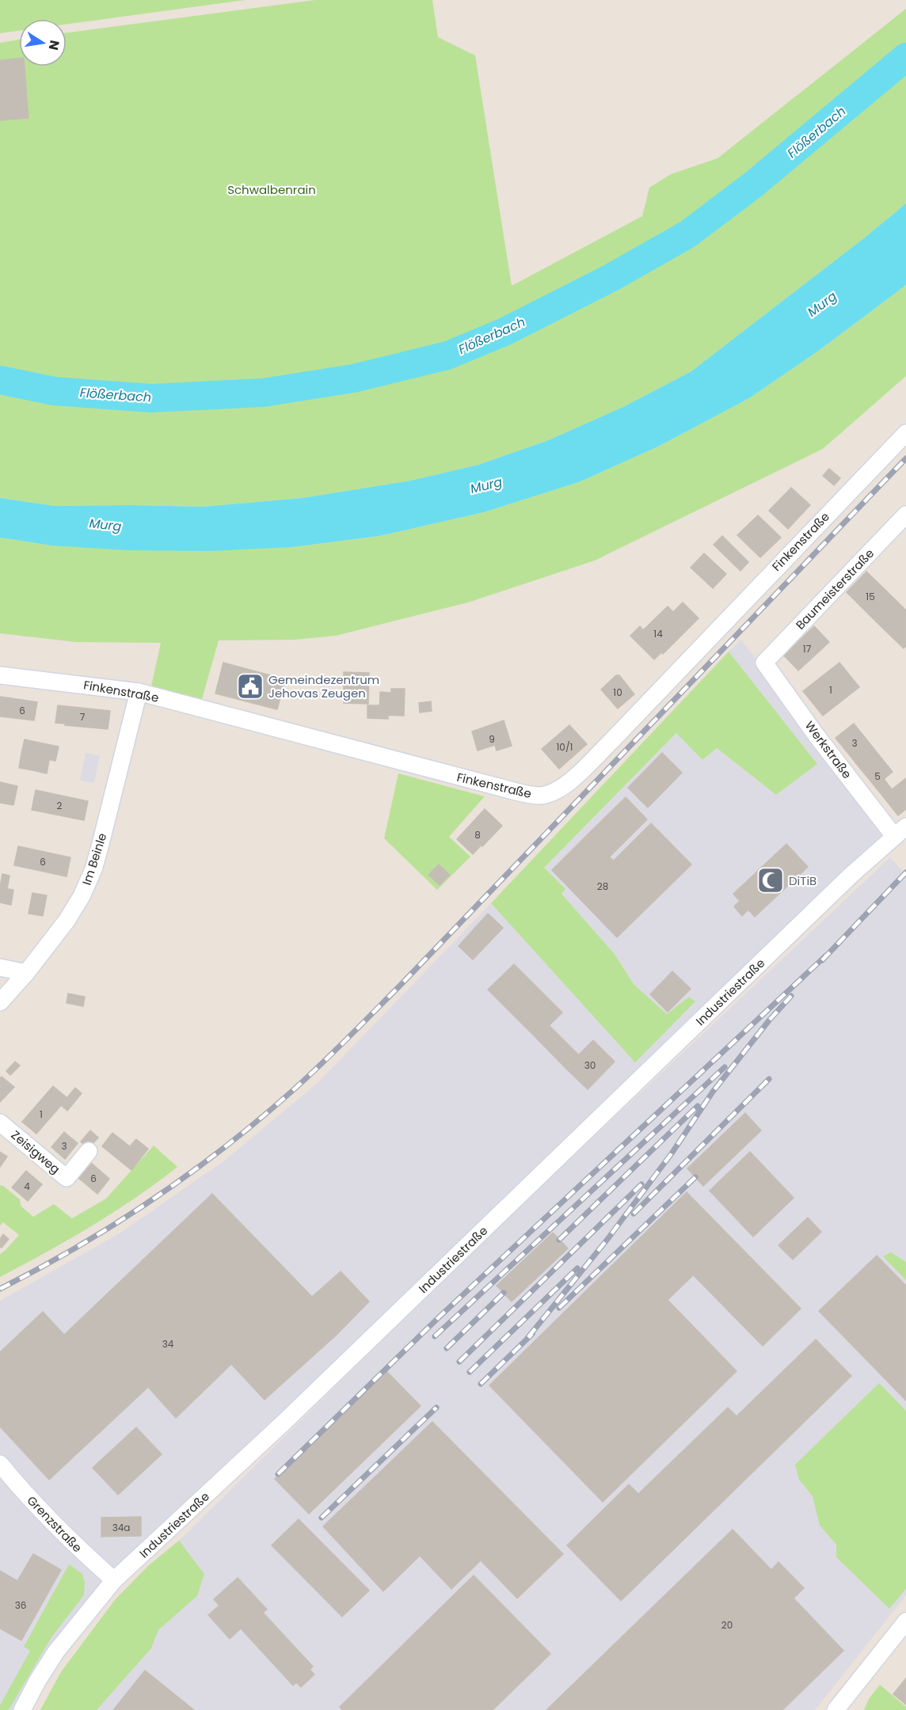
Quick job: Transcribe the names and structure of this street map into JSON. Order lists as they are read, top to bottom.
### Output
{
  "streets": {
    "street": [
      "Finkenstraße",
      "Baumeisterstraße",
      "Werkstraße",
      "Im Beinle",
      "Industriestraße",
      "Zeisigweg",
      "Grenzstraße"
    ]
  },
  "crossings": [
    ["Finkenstraße", "Im Beinle"],
    ["Baumeisterstraße", "Werkstraße"],
    ["Werkstraße", "Industriestraße"],
    ["Industriestraße", "Grenzstraße"]
  ],
  "water": ["Flößerbach", "Murg"],
  "parks": ["Schwalbenrain"],
  "places": {
    "public building": ["Gemeindezentrum Jehovas Zeugen"],
    "mosque": ["DiTiB"]
  },
  "house_numbers": [
    "15",
    "14",
    "17",
    "1",
    "10",
    "6",
    "7",
    "9",
    "3",
    "10/1",
    "5",
    "2",
    "8",
    "6",
    "28",
    "30",
    "1",
    "3",
    "6",
    "4",
    "34",
    "34a",
    "36",
    "20"
  ],
  "north": "right"
}
